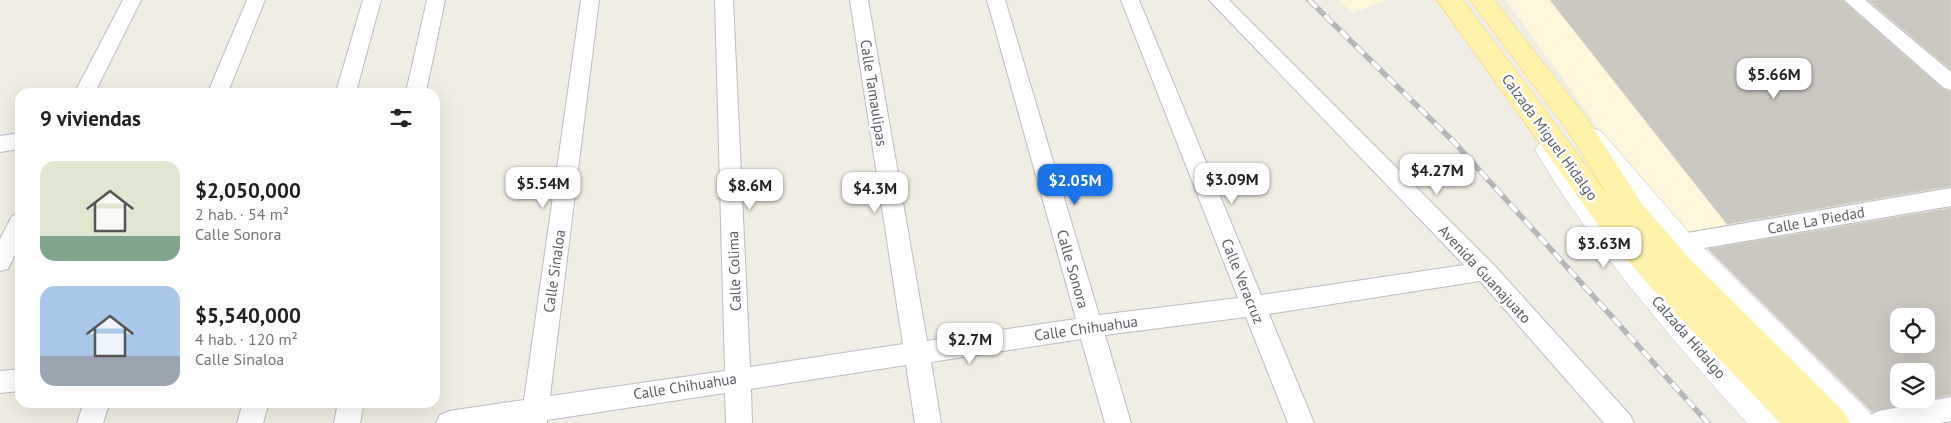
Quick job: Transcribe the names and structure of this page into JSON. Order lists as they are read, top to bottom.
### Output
{
  "streets": {
    "main road": ["Calzada Miguel Hidalgo"],
    "street": [
      "Calle Tamaulipas",
      "Calle La Piedad",
      "Calle Sonora",
      "Calle Sinaloa",
      "Calle Colima",
      "Avenida Guanajuato",
      "Calle Veracruz",
      "Calle Chihuahua",
      "Calzada Hidalgo"
    ]
  },
  "crossings": [
    ["Calle Tamaulipas", "Calle Chihuahua"],
    ["Calzada Miguel Hidalgo", "Calle La Piedad"],
    ["Calzada Miguel Hidalgo", "Calzada Hidalgo"],
    ["Calle Sonora", "Calle Chihuahua"],
    ["Calle Sinaloa", "Calle Chihuahua"],
    ["Calle Colima", "Calle Chihuahua"],
    ["Avenida Guanajuato", "Calle Chihuahua"],
    ["Calle Veracruz", "Calle Chihuahua"]
  ],
  "page": {
    "price": [
      "$5.66M",
      "$4.27M",
      "$3.09M",
      "$2.05M",
      "$5.54M",
      "$8.6M",
      "$4.3M",
      "$3.63M",
      "$2.7M"
    ],
    "heading": "9 viviendas",
    "list": [
      {
        "name": "$2,050,000",
        "note": "2 hab. · 54 m² · Calle Sonora"
      },
      {
        "name": "$5,540,000",
        "note": "4 hab. · 120 m² · Calle Sinaloa"
      }
    ]
  }
}
